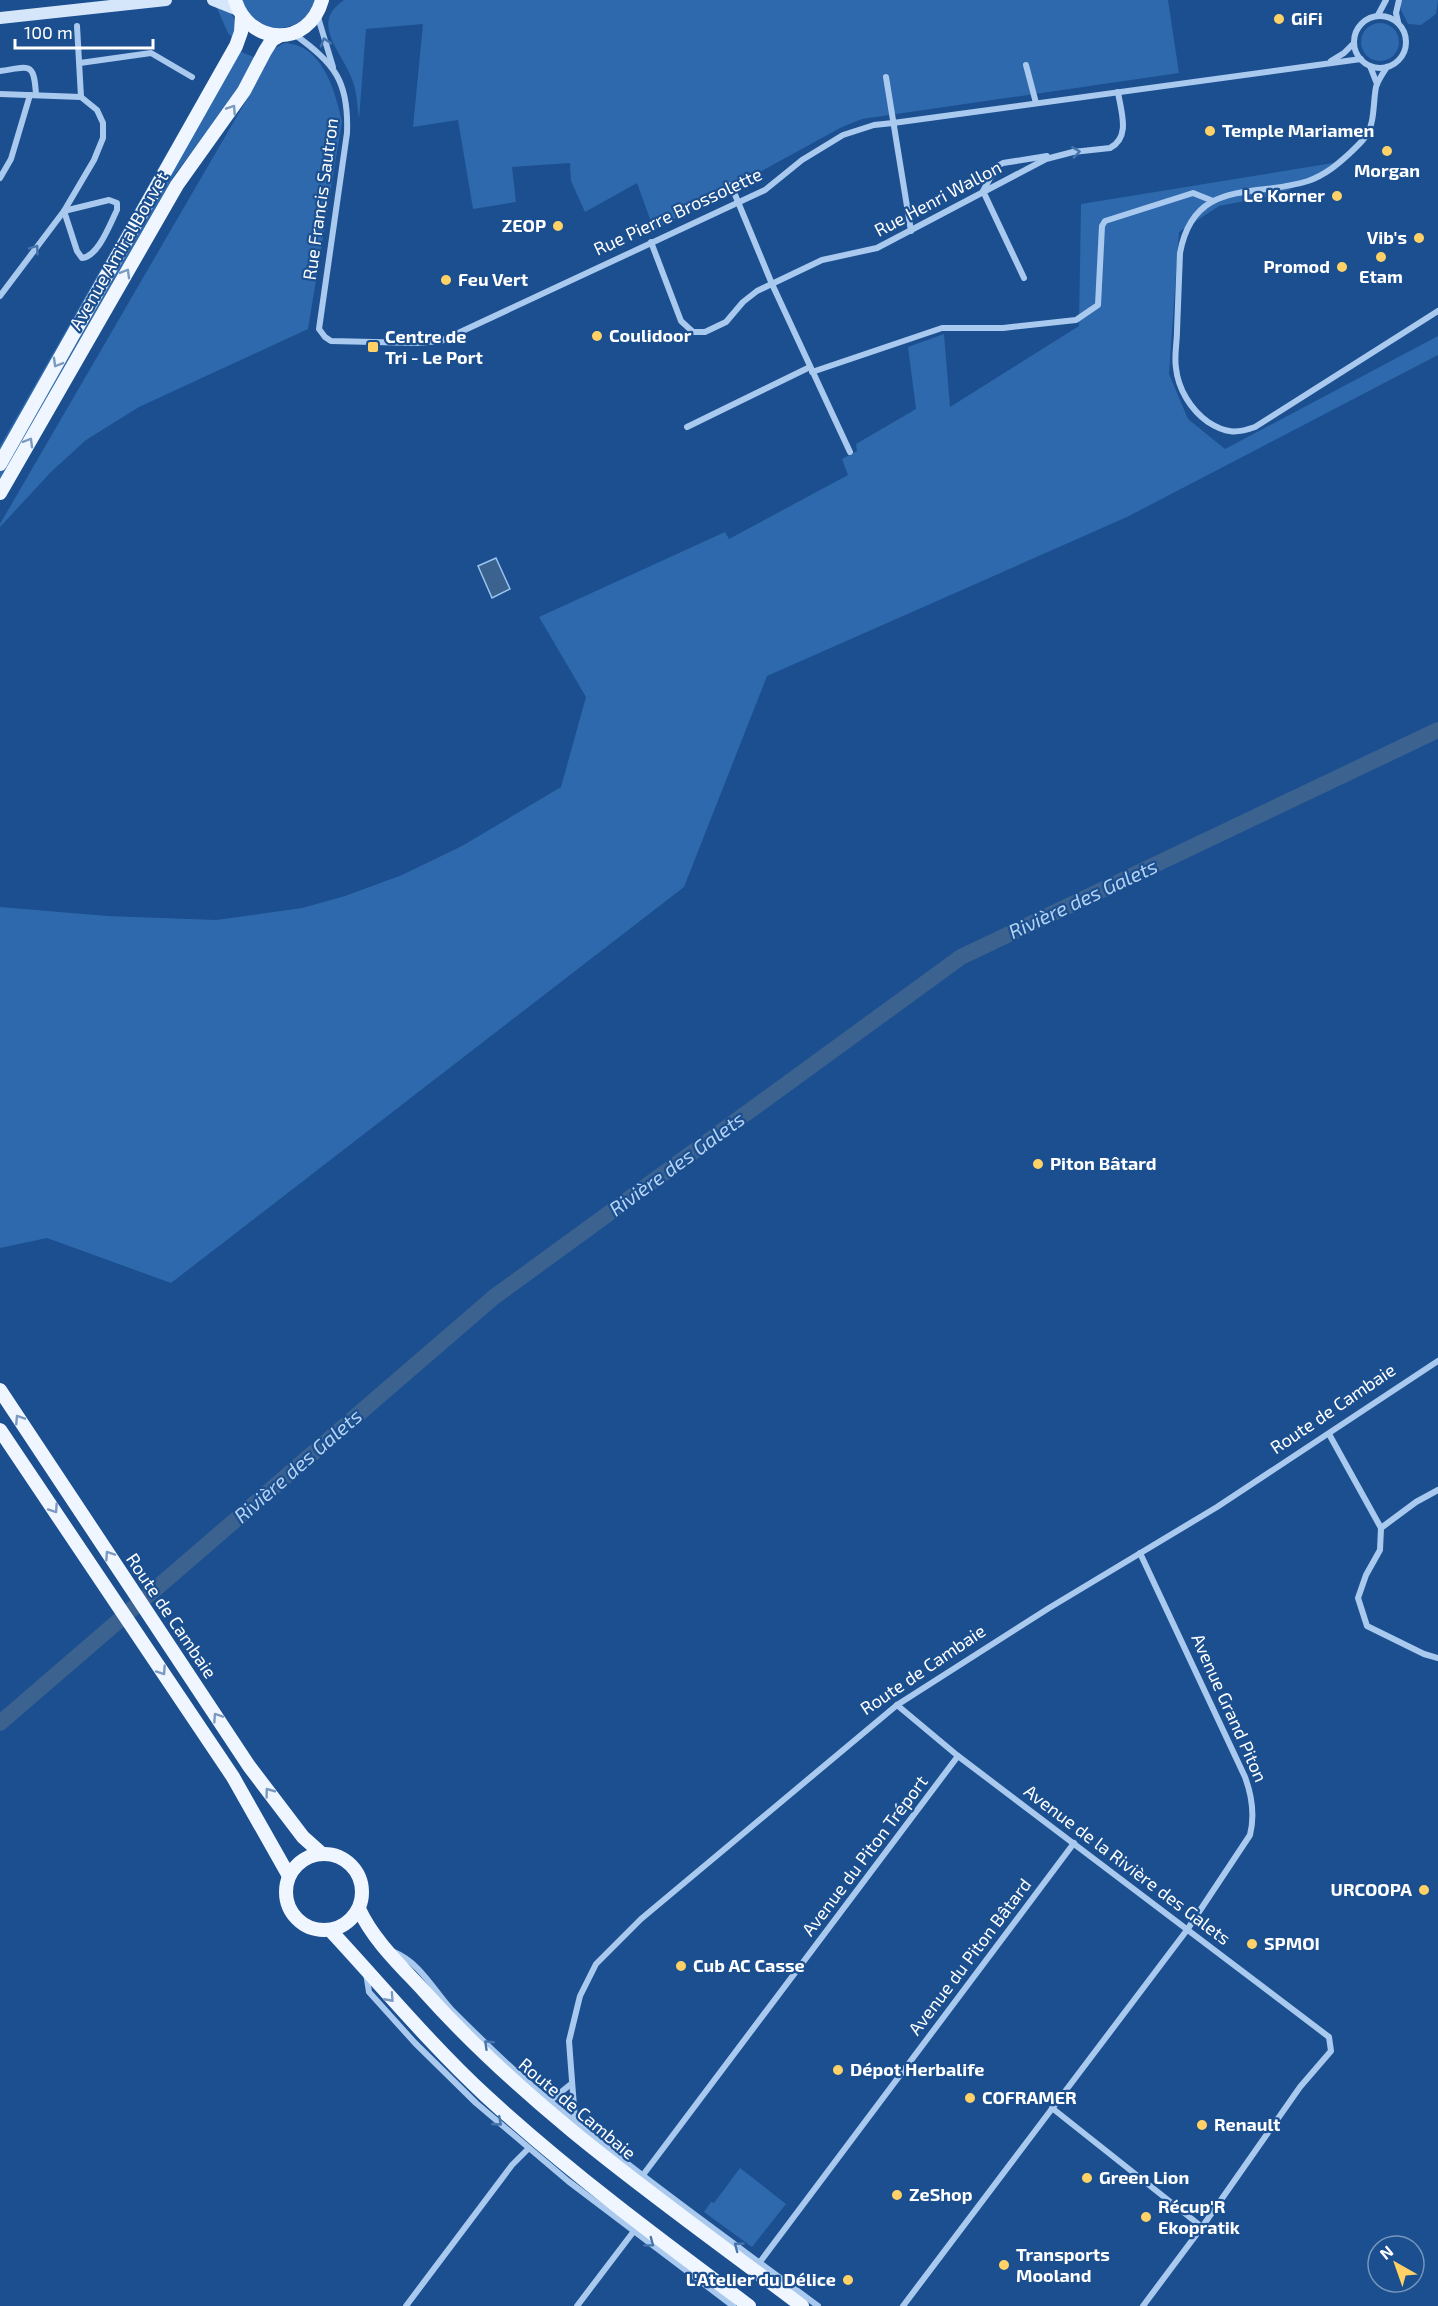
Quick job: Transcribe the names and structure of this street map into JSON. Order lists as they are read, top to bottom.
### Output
{
  "streets": {
    "main road": ["Avenue Amiral Bouvet", "Route de Cambaie"],
    "street": [
      "Rue Francis Sautron",
      "Rue Henri Wallon",
      "Rue Pierre Brossolette",
      "Avenue Grand Piton",
      "Avenue du Piton Tréport",
      "Avenue de la Rivière des Galets",
      "Avenue du Piton Bâtard"
    ]
  },
  "crossings": [
    ["Rue Francis Sautron", "Rue Pierre Brossolette"],
    ["Rue Henri Wallon", "Rue Pierre Brossolette"],
    ["Route de Cambaie", "Avenue Grand Piton"],
    ["Route de Cambaie", "Avenue de la Rivière des Galets"],
    ["Avenue Grand Piton", "Avenue de la Rivière des Galets"],
    ["Avenue du Piton Tréport", "Avenue de la Rivière des Galets"],
    ["Avenue de la Rivière des Galets", "Avenue du Piton Bâtard"]
  ],
  "water": ["Rivière des Galets"],
  "places": {
    "other": [
      "GiFi",
      "Temple Mariamen",
      "Morgan",
      "Le Korner",
      "ZEOP",
      "Vib's",
      "Etam",
      "Promod",
      "Feu Vert",
      "Coulidoor",
      "Piton Bâtard",
      "URCOOPA",
      "SPMOI",
      "Cub AC Casse",
      "Dépot Herbalife",
      "COFRAMER",
      "Renault",
      "Green Lion",
      "ZeShop",
      "Récup'R Ekopratik",
      "Transports Mooland",
      "L'Atelier du Délice"
    ],
    "transit": ["Centre de Tri - Le Port"]
  },
  "scale_bar": "100 m",
  "north": "top left"
}
